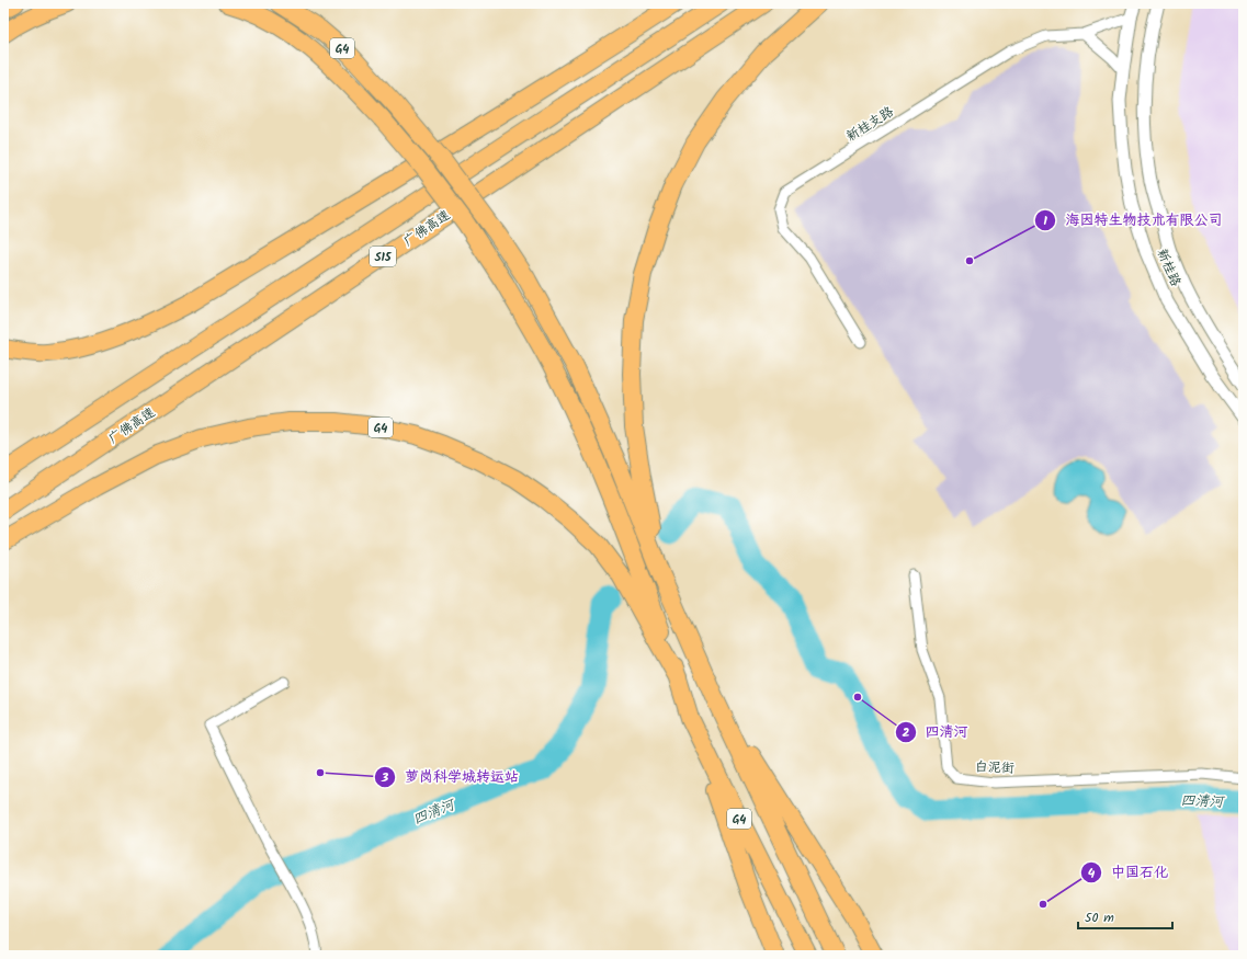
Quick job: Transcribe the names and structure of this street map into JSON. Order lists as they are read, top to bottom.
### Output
{
  "streets": {
    "highway": ["G4", "广佛高速", "S15"],
    "street": ["新桂支路", "新桂路", "白泥街"]
  },
  "crossings": [
    ["新桂支路", "新桂路"]
  ],
  "water": ["四清河"],
  "places": [
    "海因特生物技术有限公司",
    "四清河",
    "萝岗科学城转运站",
    "中国石化"
  ],
  "scale_bar": "50 m"
}
